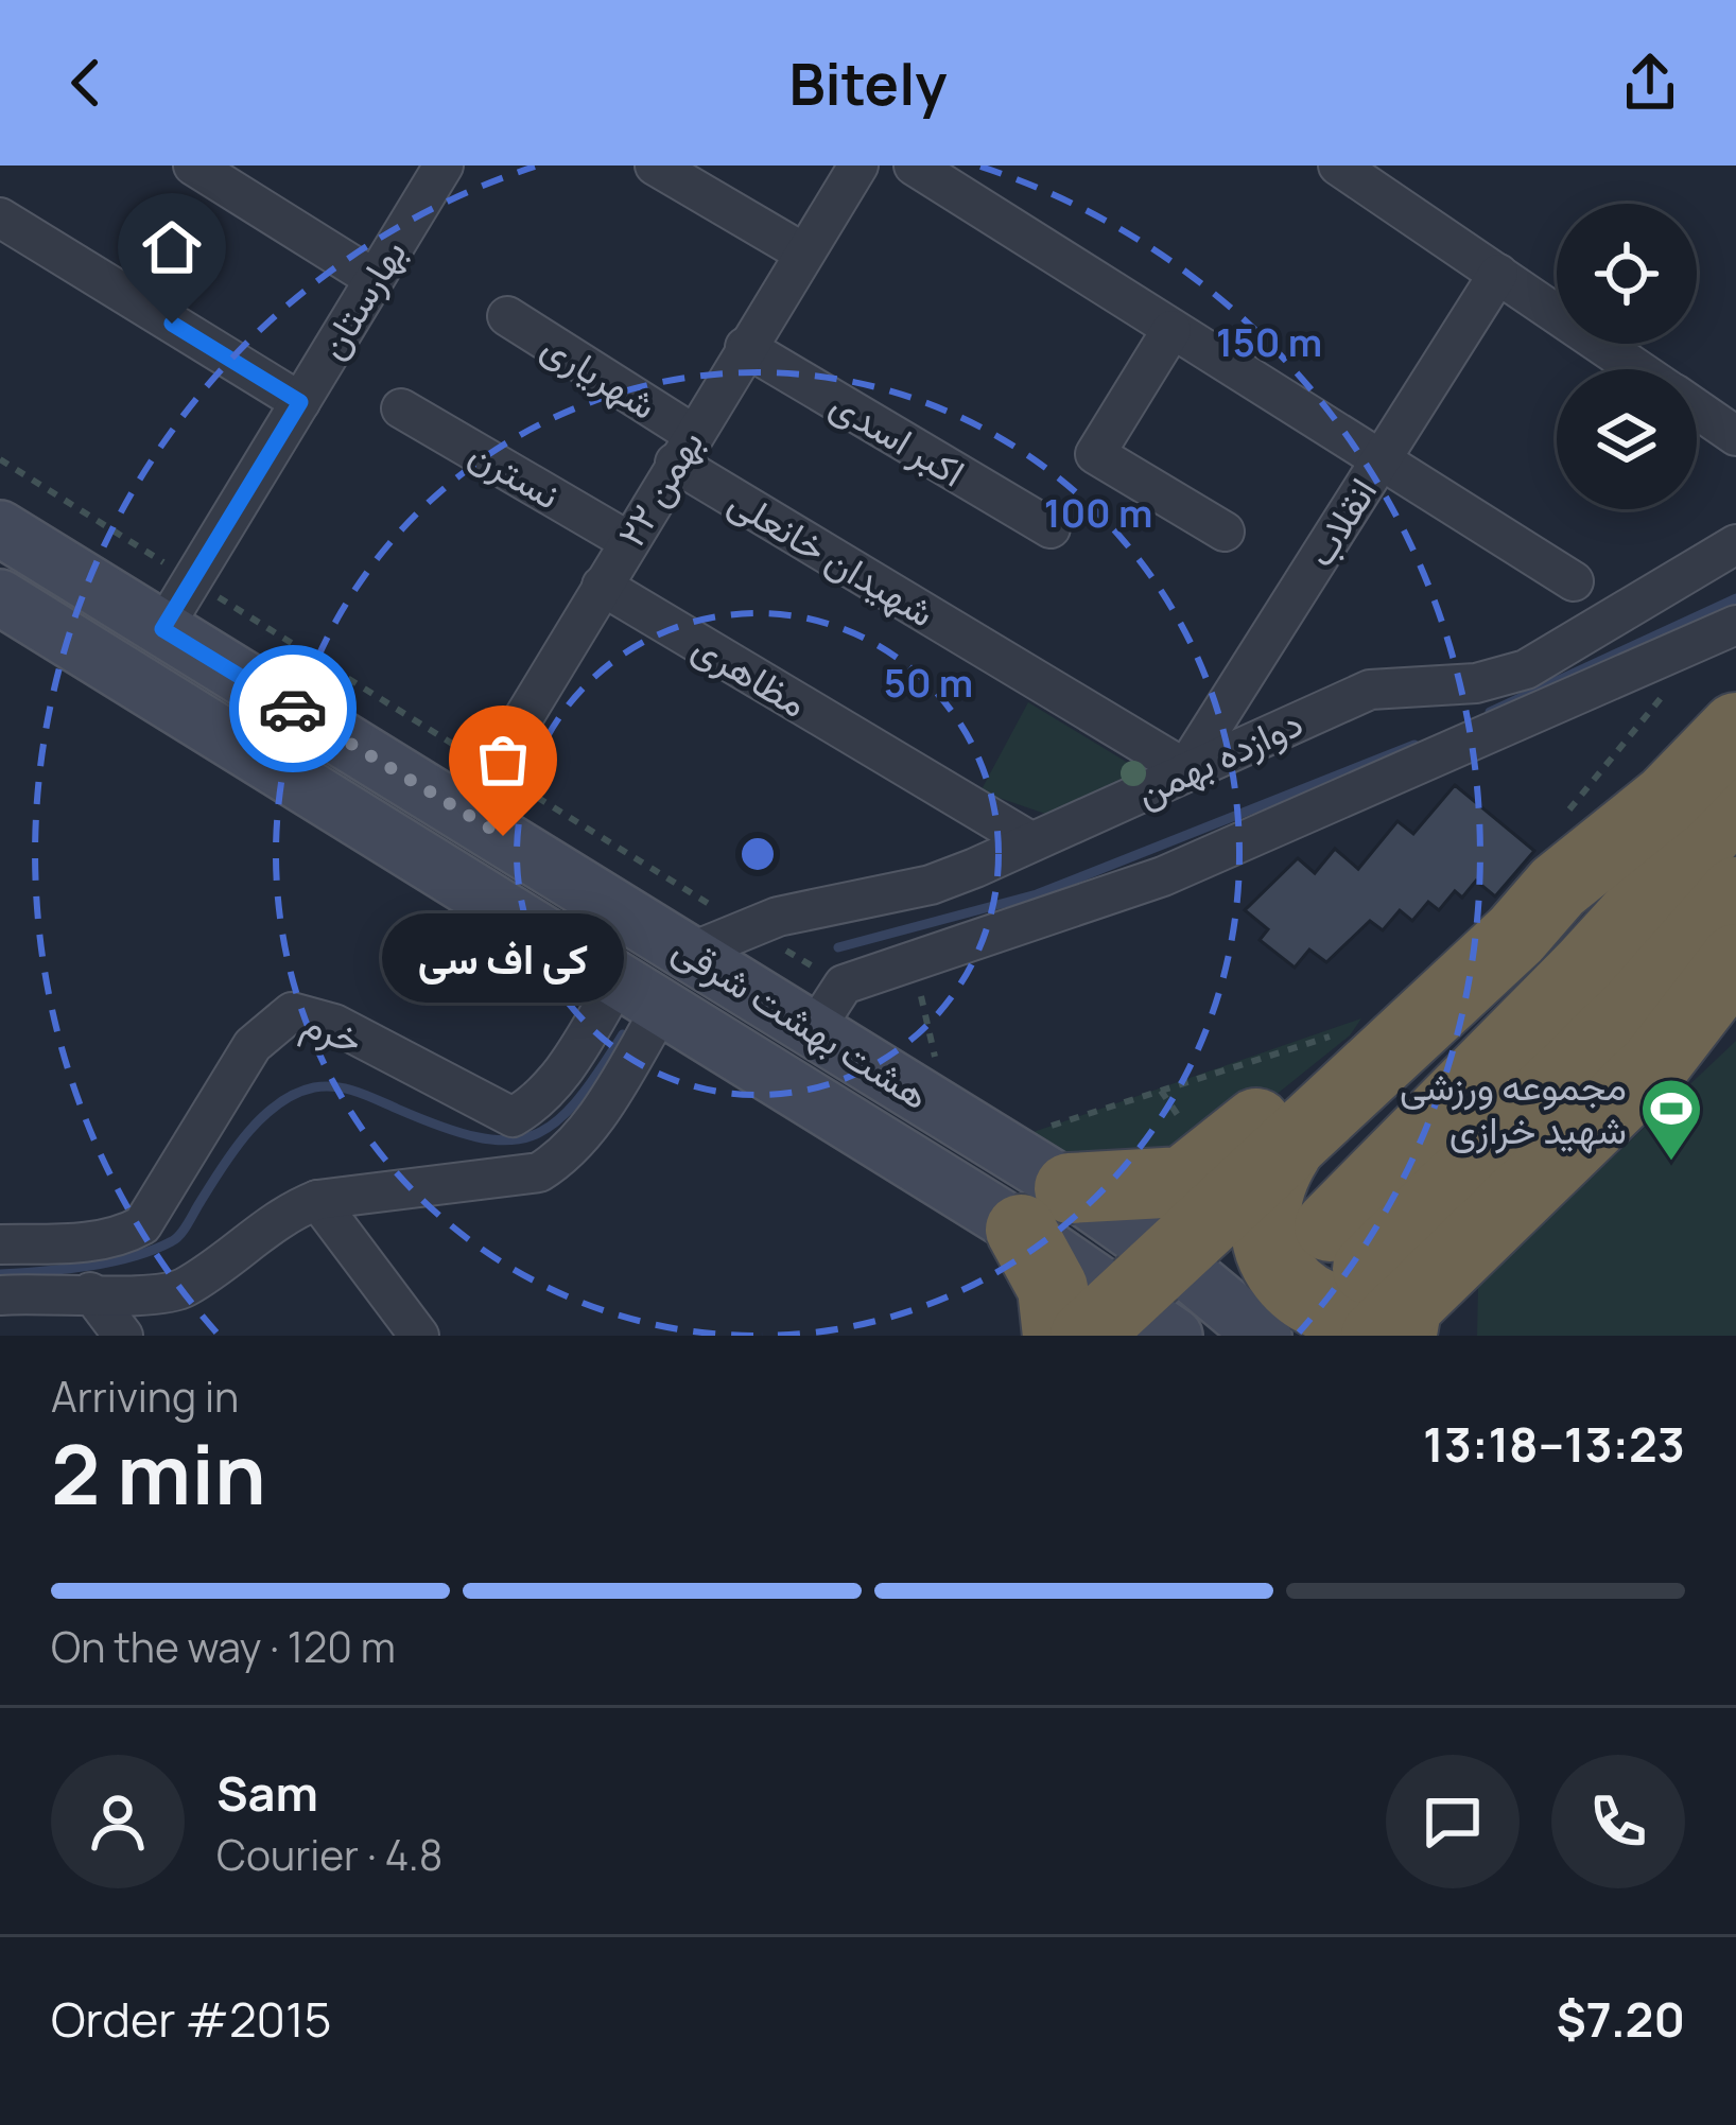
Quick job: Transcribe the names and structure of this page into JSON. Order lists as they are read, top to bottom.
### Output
{
  "streets": {
    "main road": ["هشت بهشت شرقی"],
    "street": [
      "بهارستان",
      "شهریاری",
      "اکبر اسدی",
      "نسترن",
      "۲۲ بهمن",
      "انقلاب",
      "شهیدان خانعلی",
      "مظاهری",
      "دوازده بهمن",
      "خرم"
    ]
  },
  "crossings": [
    ["بهارستان", "هشت بهشت شرقی"],
    ["شهریاری", "۲۲ بهمن"],
    ["شهریاری", "شهیدان خانعلی"],
    ["اکبر اسدی", "۲۲ بهمن"],
    ["نسترن", "۲۲ بهمن"],
    ["۲۲ بهمن", "شهیدان خانعلی"],
    ["۲۲ بهمن", "مظاهری"],
    ["۲۲ بهمن", "هشت بهشت شرقی"],
    ["انقلاب", "شهیدان خانعلی"],
    ["انقلاب", "دوازده بهمن"],
    ["شهیدان خانعلی", "دوازده بهمن"],
    ["مظاهری", "دوازده بهمن"],
    ["دوازده بهمن", "هشت بهشت شرقی"],
    ["هشت بهشت شرقی", "خرم"]
  ],
  "places": {
    "other": ["کی اف سی"],
    "sports": ["مجموعه ورزشی شهید خرازی"]
  },
  "page": {
    "header": "Bitely",
    "bubble": "کی اف سی",
    "heading": ["2 min", "Arriving in", "13:18–13:23"],
    "panel": [
      "Sam",
      "Courier · 4.8",
      "Order #2015",
      "$7.20"
    ],
    "bar": "On the way · 120 m"
  },
  "rings": ["150 m", "100 m", "50 m"]
}
